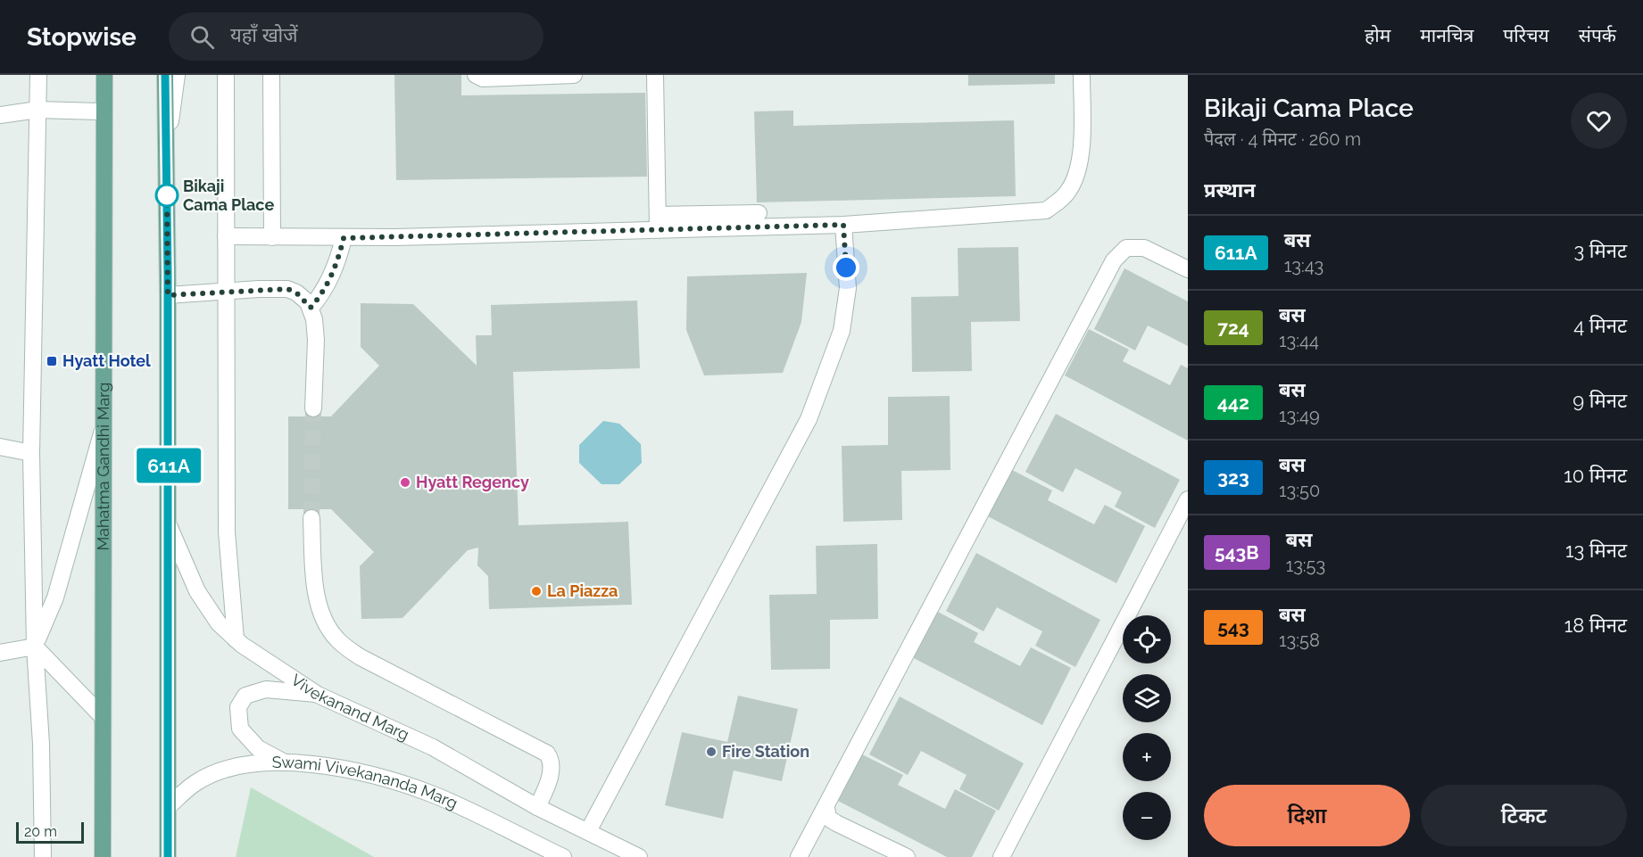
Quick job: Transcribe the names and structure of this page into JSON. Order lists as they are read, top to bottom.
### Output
{
  "streets": {
    "main road": ["Mahatma Gandhi Marg"],
    "street": ["Vivekanand Marg", "Swami Vivekananda Marg"]
  },
  "places": {
    "other": [
      "Bikaji Cama Place",
      "Hyatt Regency",
      "La Piazza",
      "Fire Station"
    ],
    "transit": ["Hyatt Hotel"]
  },
  "lines": ["bus line 611A"],
  "scale_bar": "20 m",
  "page": {
    "header": "Stopwise",
    "search": "यहाँ खोजें",
    "nav": [
      "होम",
      "मानचित्र",
      "परिचय",
      "संपर्क"
    ],
    "on_map": "611A",
    "heading": [
      ["Bikaji Cama Place", "पैदल · 4 मिनट · 260 m"],
      "प्रस्थान"
    ],
    "list": [
      {
        "mark": "611A",
        "name": "बस",
        "note": "13:43",
        "value": "3 मिनट"
      },
      {
        "mark": "724",
        "name": "बस",
        "note": "13:44",
        "value": "4 मिनट"
      },
      {
        "mark": "442",
        "name": "बस",
        "note": "13:49",
        "value": "9 मिनट"
      },
      {
        "mark": "323",
        "name": "बस",
        "note": "13:50",
        "value": "10 मिनट"
      },
      {
        "mark": "543B",
        "name": "बस",
        "note": "13:53",
        "value": "13 मिनट"
      },
      {
        "mark": "543",
        "name": "बस",
        "note": "13:58",
        "value": "18 मिनट"
      }
    ],
    "map_buttons": ["+", "−"],
    "buttons": ["दिशा", "टिकट"],
    "scale": "20 m"
  }
}
